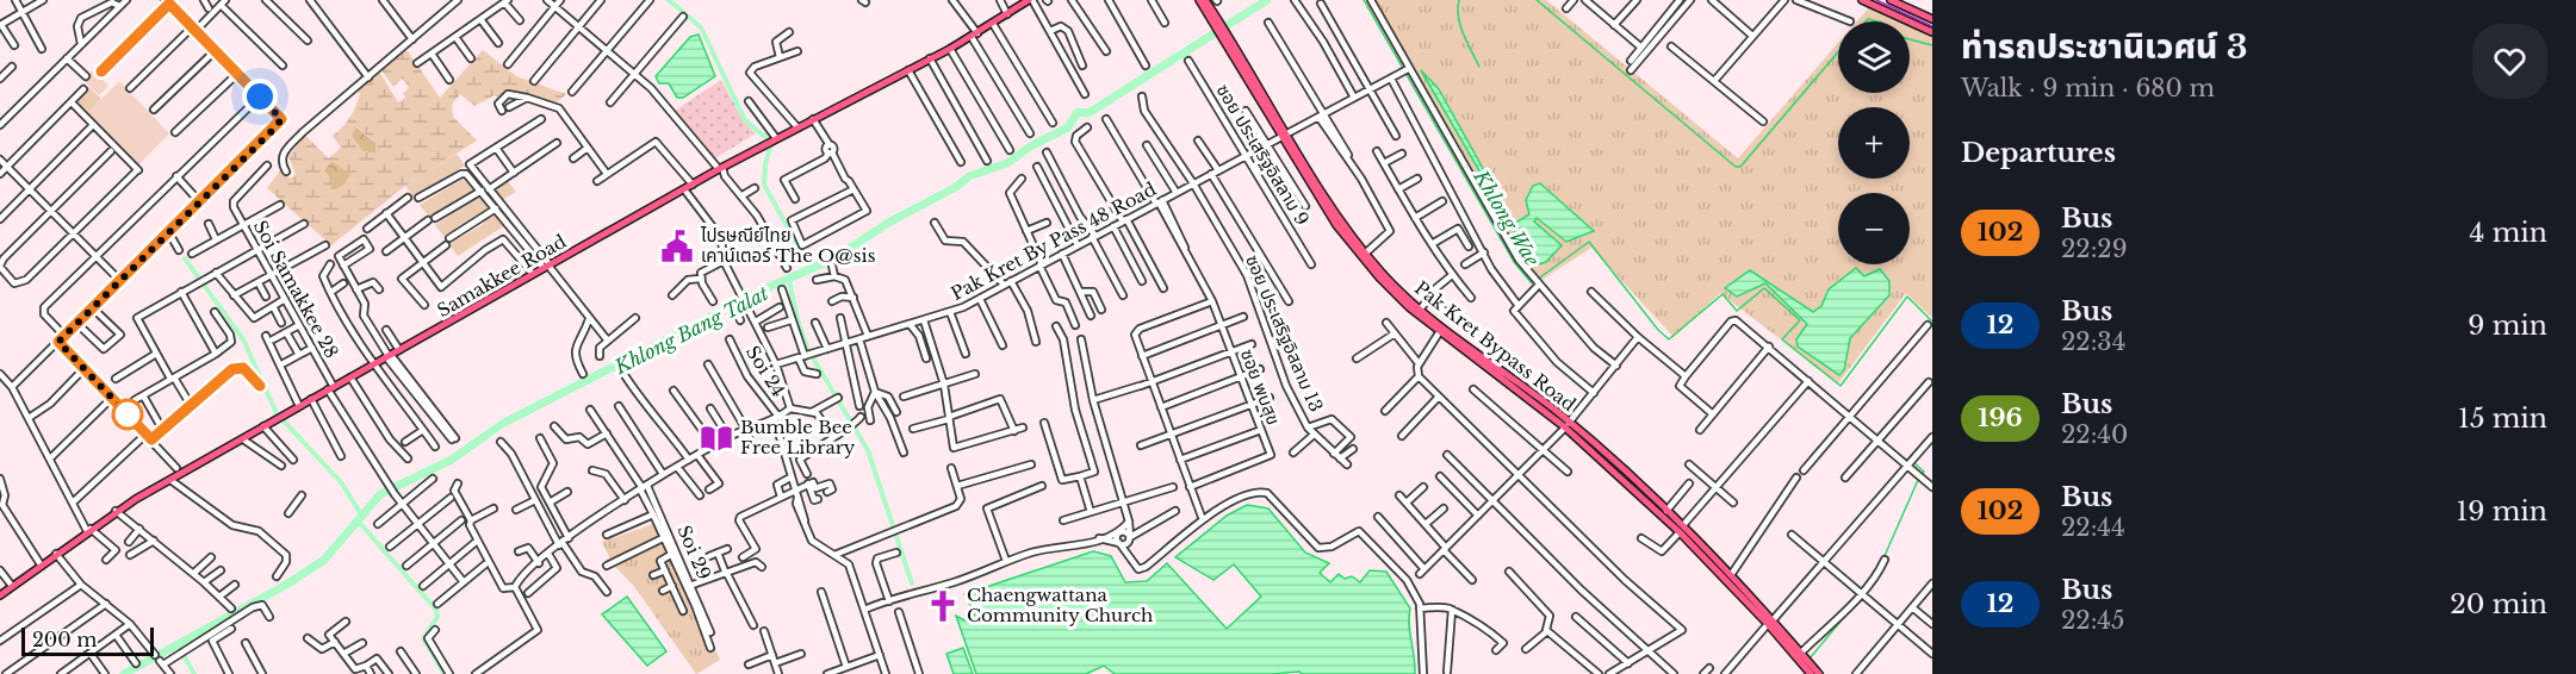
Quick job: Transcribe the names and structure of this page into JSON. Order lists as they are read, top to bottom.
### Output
{
  "streets": {
    "main road": ["Samakkee Road", "Pak Kret Bypass Road"],
    "street": [
      "ซอย ประเสริฐอิสลาม 9",
      "Pak Kret By Pass 48 Road",
      "Soi Samakkee 28",
      "ซอย ประเสริฐอิสลาม 13",
      "Soi 24",
      "ซอย พบสุข",
      "Soi 29"
    ]
  },
  "crossings": [
    ["ซอย ประเสริฐอิสลาม 9", "Pak Kret By Pass 48 Road"],
    ["Pak Kret By Pass 48 Road", "ซอย ประเสริฐอิสลาม 13"],
    ["Pak Kret By Pass 48 Road", "Pak Kret Bypass Road"],
    ["Pak Kret By Pass 48 Road", "ซอย พบสุข"],
    ["Samakkee Road", "Soi Samakkee 28"]
  ],
  "water": ["Khlong Wae", "Khlong Bang Talat"],
  "places": {
    "public building": ["ไปรษณีย์ไทย เคาน์เตอร์ The O@sis"],
    "library": ["Bumble Bee Free Library"],
    "church": ["Chaengwattana Community Church"]
  },
  "lines": ["bus line 102"],
  "scale_bar": "200 m",
  "page": {
    "heading": [
      ["ท่ารถประชานิเวศน์ 3", "Walk · 9 min · 680 m"],
      "Departures"
    ],
    "map_buttons": ["+", "−"],
    "list": [
      {
        "mark": "102",
        "name": "Bus",
        "note": "22:29",
        "value": "4 min"
      },
      {
        "mark": "12",
        "name": "Bus",
        "note": "22:34",
        "value": "9 min"
      },
      {
        "mark": "196",
        "name": "Bus",
        "note": "22:40",
        "value": "15 min"
      },
      {
        "mark": "102",
        "name": "Bus",
        "note": "22:44",
        "value": "19 min"
      },
      {
        "mark": "12",
        "name": "Bus",
        "note": "22:45",
        "value": "20 min"
      }
    ],
    "scale": "200 m"
  }
}
